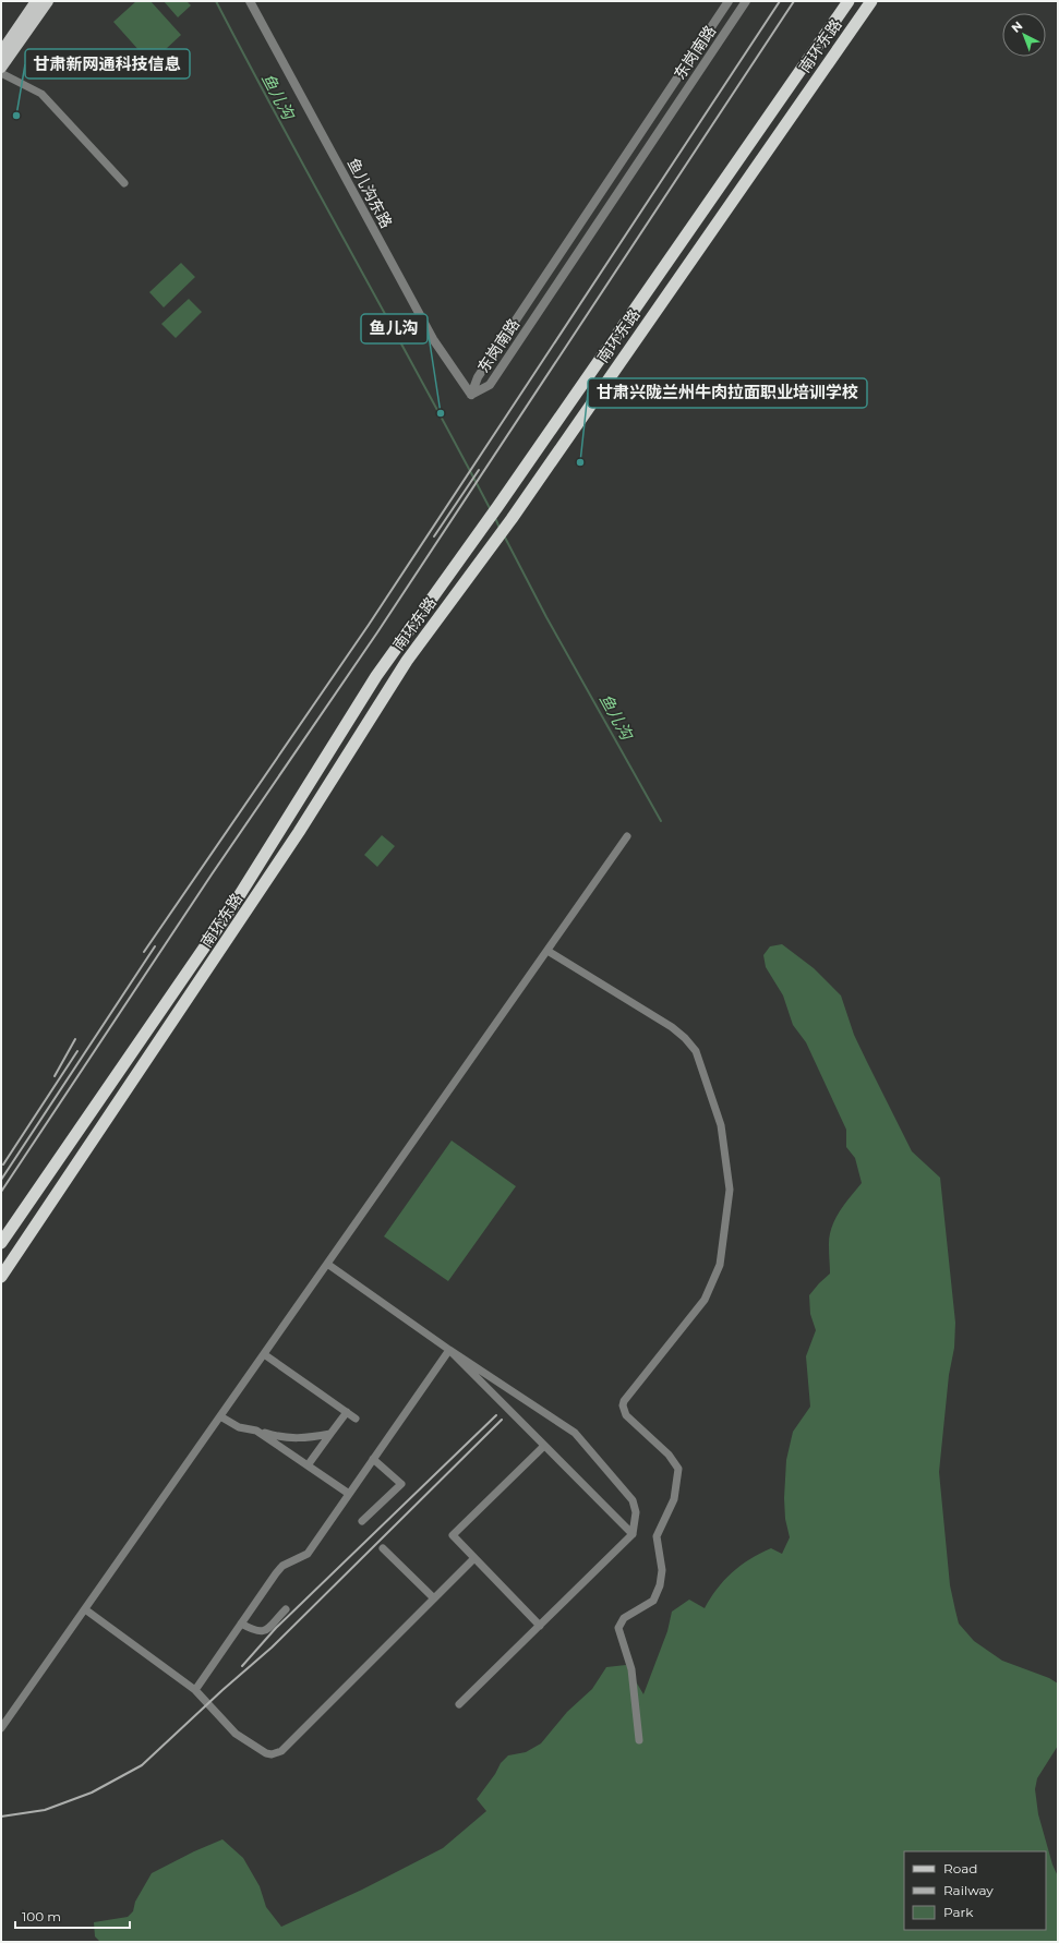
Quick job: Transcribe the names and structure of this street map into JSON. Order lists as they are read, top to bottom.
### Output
{
  "streets": {
    "highway": ["南环东路"],
    "street": ["东岗南路", "鱼儿沟东路"]
  },
  "crossings": [
    ["东岗南路", "鱼儿沟东路"]
  ],
  "water": ["鱼儿沟"],
  "places": ["甘肃新网通科技信息", "鱼儿沟", "甘肃兴陇兰州牛肉拉面职业培训学校"],
  "legend": ["Road", "Railway", "Park"],
  "scale_bar": "100 m",
  "north": "top left"
}
